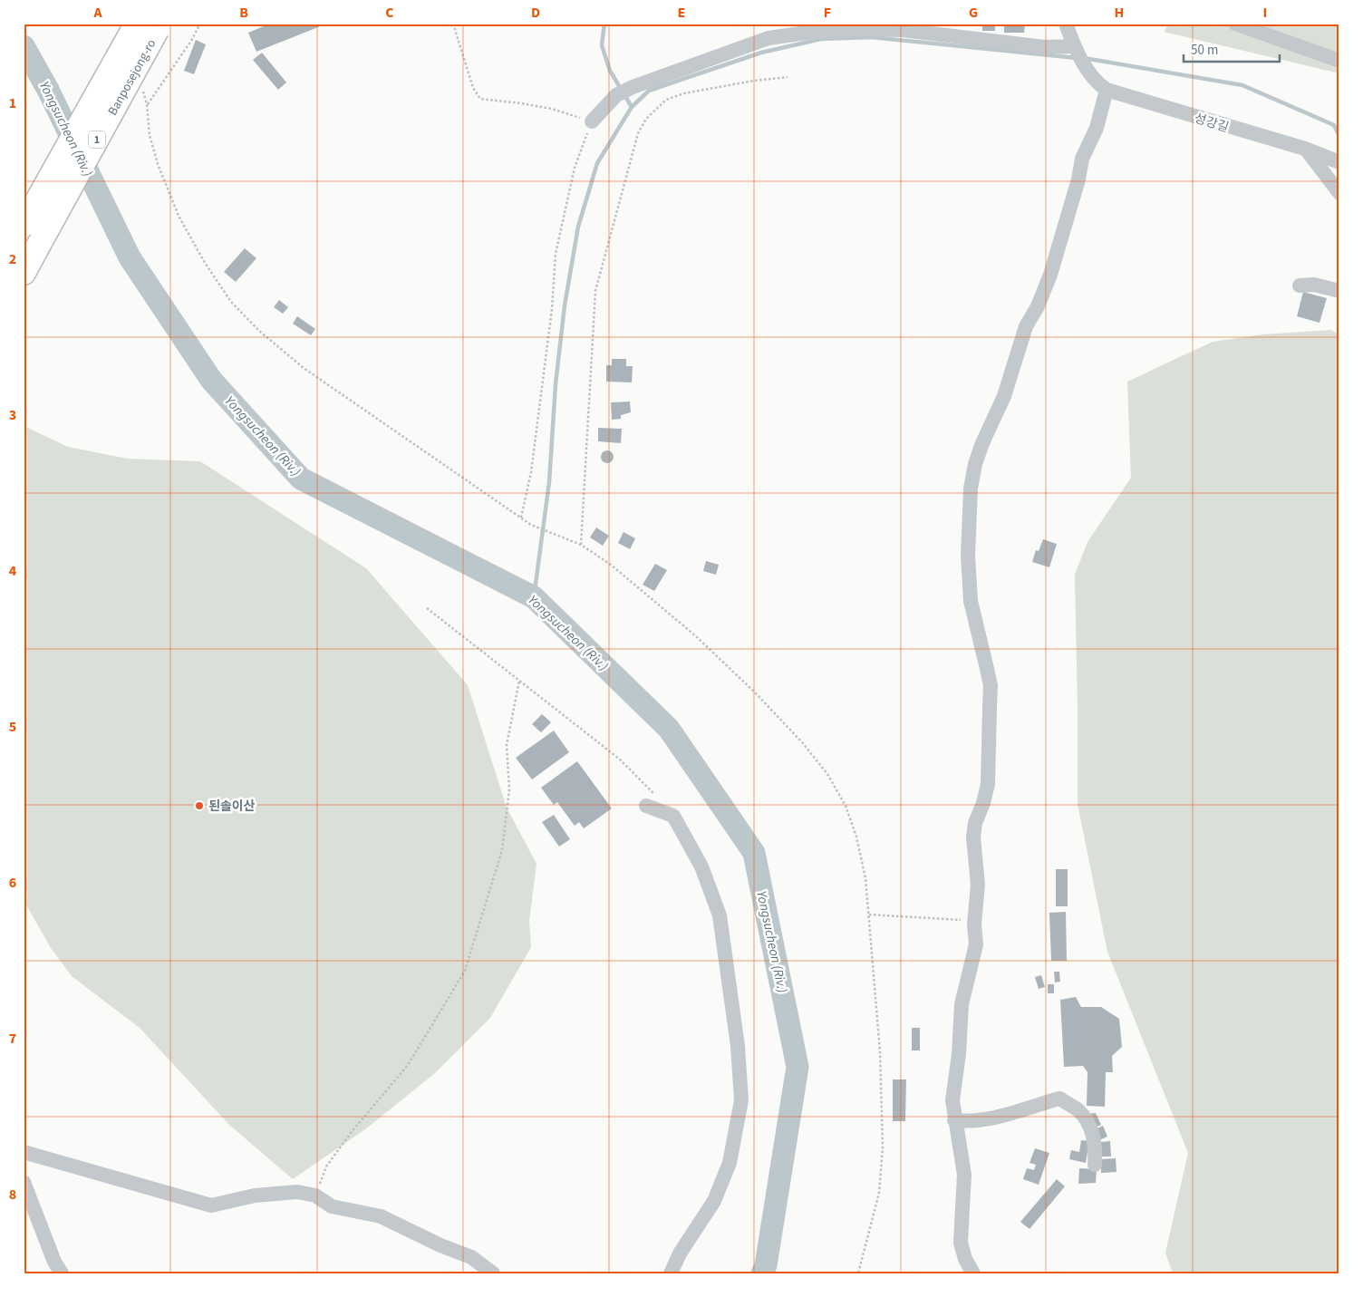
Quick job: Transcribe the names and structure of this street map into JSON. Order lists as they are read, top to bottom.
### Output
{
  "streets": {
    "highway": ["Banposejong-ro", "1"],
    "street": ["성강길"]
  },
  "water": ["Yongsucheon (Riv.)"],
  "places": ["된솔이산"],
  "scale_bar": "50 m",
  "grid": {
    "columns": [
      "A",
      "B",
      "C",
      "D",
      "E",
      "F",
      "G",
      "H",
      "I"
    ],
    "rows": [
      "1",
      "2",
      "3",
      "4",
      "5",
      "6",
      "7",
      "8"
    ]
  }
}
